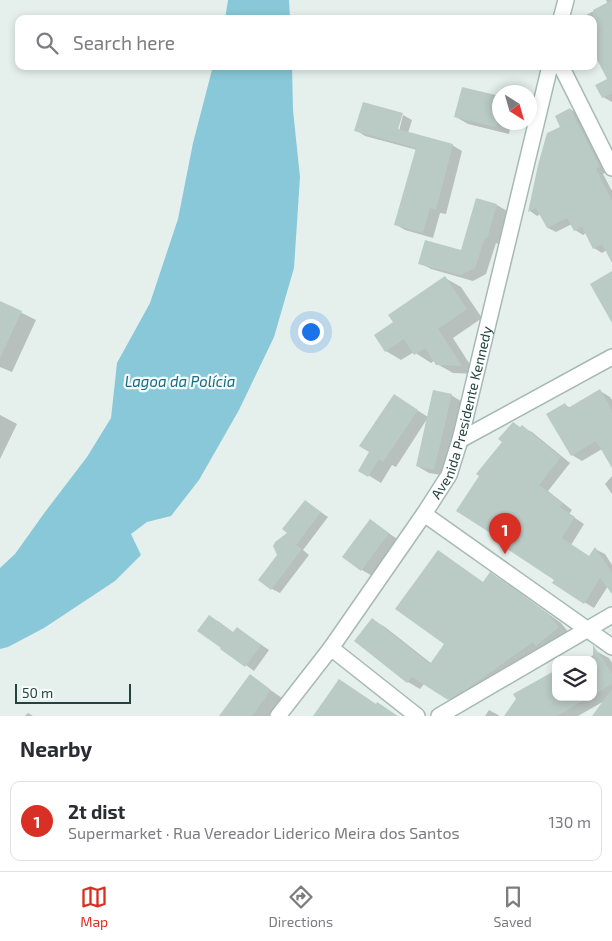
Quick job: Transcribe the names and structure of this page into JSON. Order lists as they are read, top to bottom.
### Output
{
  "streets": {
    "street": ["Avenida Presidente Kennedy"]
  },
  "water": ["Lagoa da Polícia"],
  "scale_bar": "50 m",
  "north": "bottom right",
  "page": {
    "search": "Search here",
    "pins": "1",
    "scale": "50 m",
    "heading": "Nearby",
    "list": [
      {
        "mark": "1",
        "name": "2t dist",
        "note": "Supermarket · Rua Vereador Liderico Meira dos Santos",
        "value": "130 m"
      }
    ],
    "nav": ["Map", "Directions", "Saved"]
  }
}
